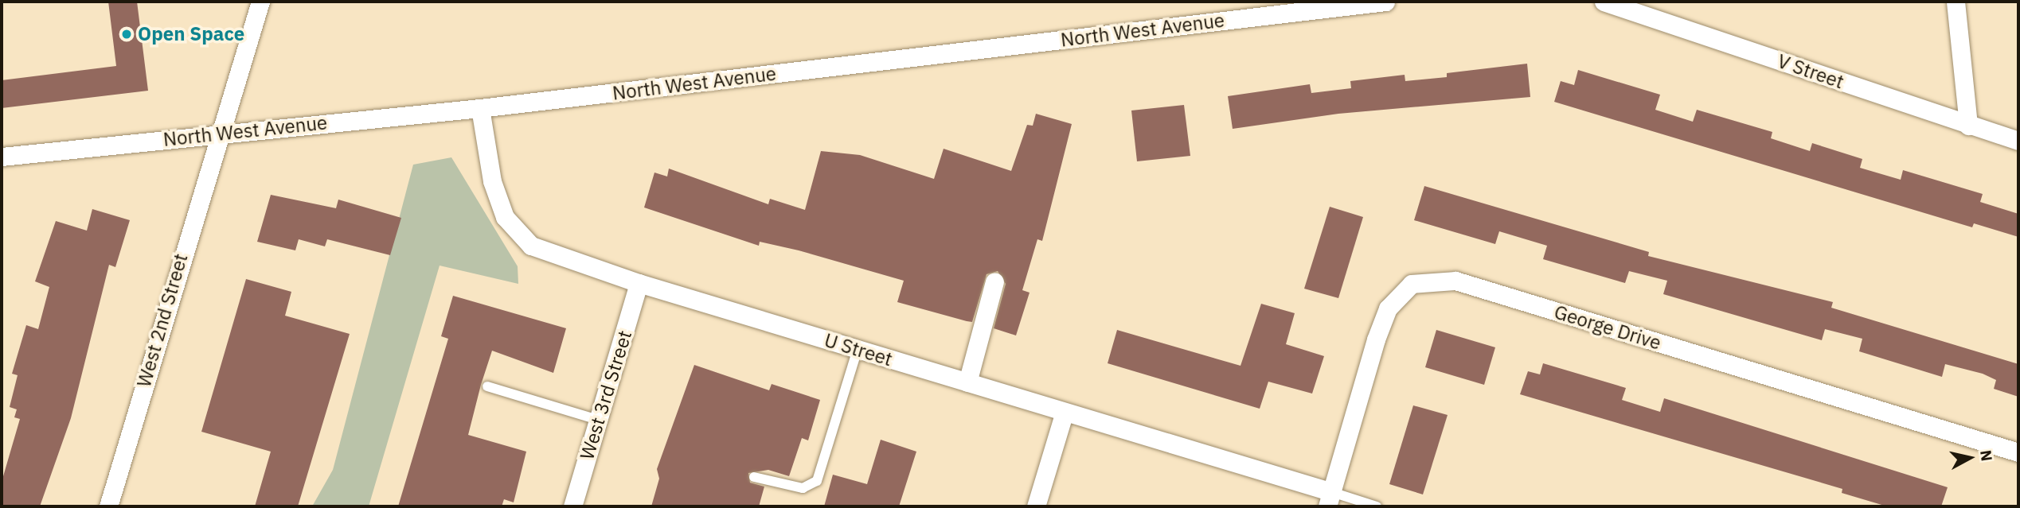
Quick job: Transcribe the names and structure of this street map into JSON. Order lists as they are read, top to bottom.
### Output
{
  "streets": {
    "street": [
      "North West Avenue",
      "V Street",
      "West 2nd Street",
      "George Drive",
      "U Street",
      "West 3rd Street"
    ]
  },
  "crossings": [
    ["North West Avenue", "West 2nd Street"],
    ["North West Avenue", "U Street"],
    ["George Drive", "U Street"],
    ["U Street", "West 3rd Street"]
  ],
  "places": ["Open Space"],
  "north": "right"
}
